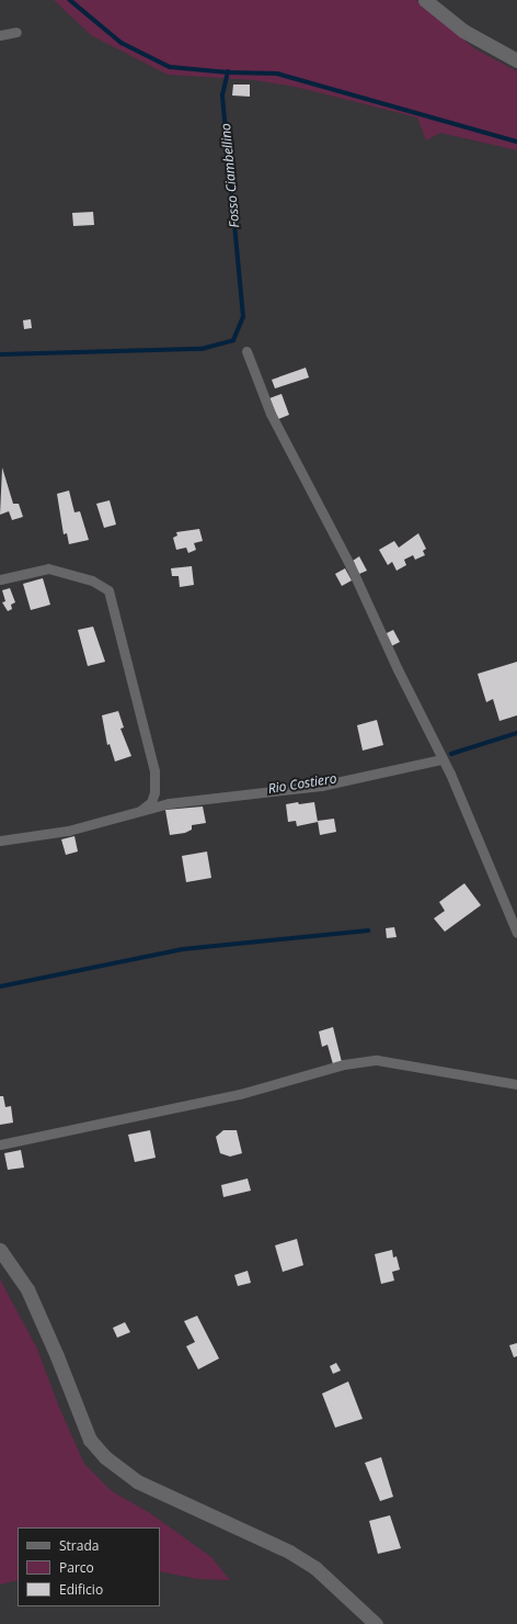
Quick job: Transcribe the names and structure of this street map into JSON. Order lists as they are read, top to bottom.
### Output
{
  "water": ["Fosso Ciambellino", "Rio Costiero"],
  "legend": ["Strada", "Parco", "Edificio"]
}
